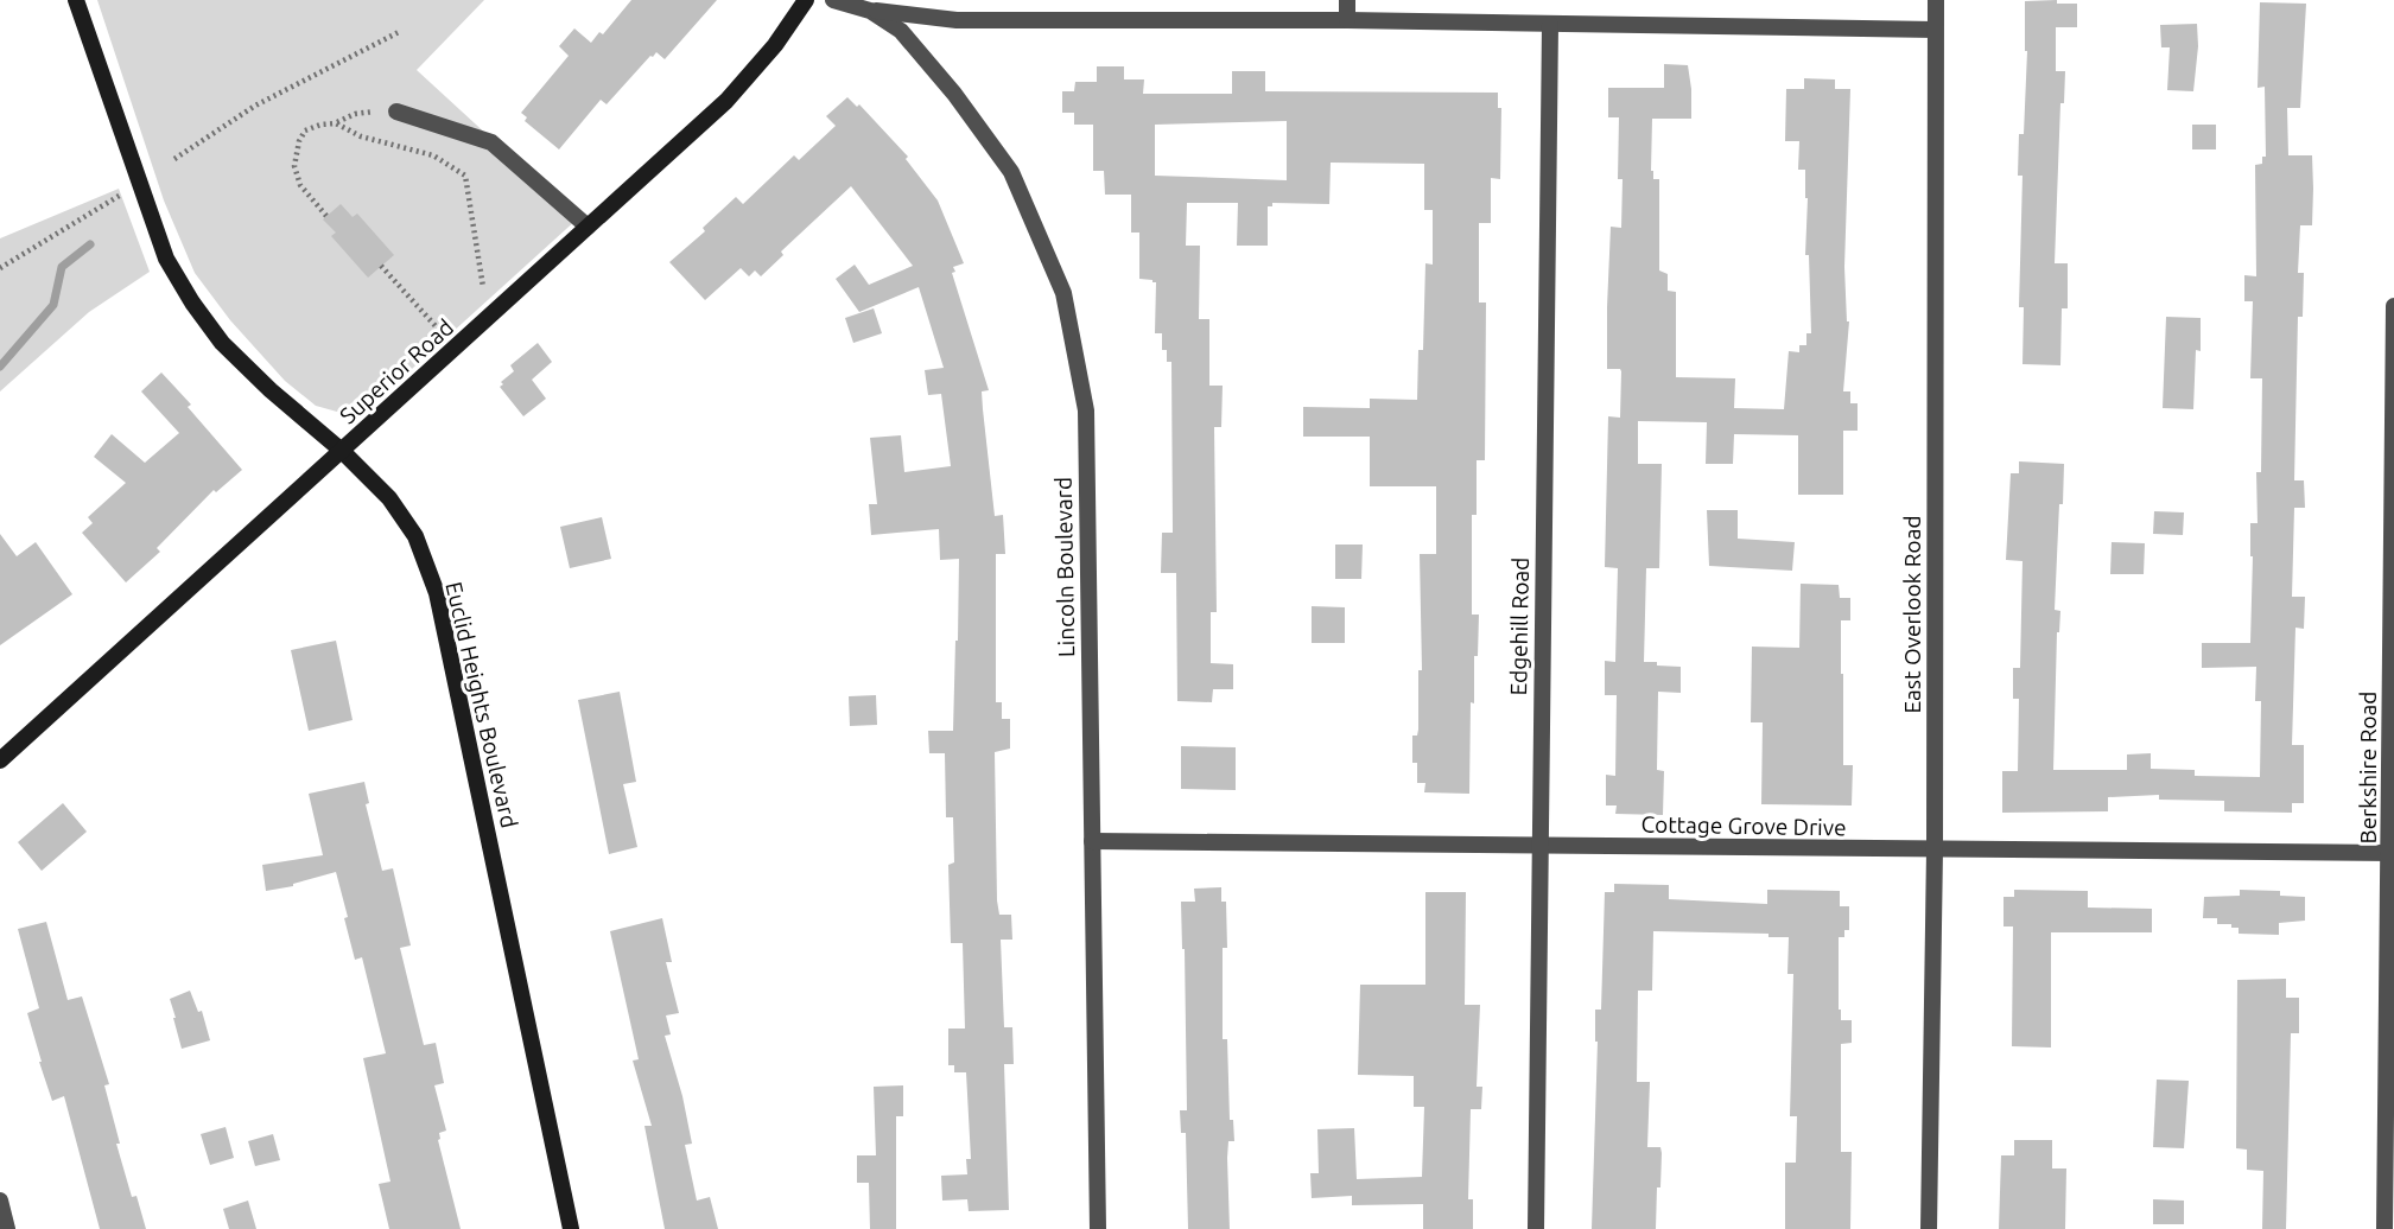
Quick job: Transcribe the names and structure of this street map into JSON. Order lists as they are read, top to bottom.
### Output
{
  "streets": {
    "street": [
      "Superior Road",
      "Lincoln Boulevard",
      "East Overlook Road",
      "Edgehill Road",
      "Euclid Heights Boulevard",
      "Berkshire Road",
      "Cottage Grove Drive"
    ]
  },
  "crossings": [
    ["Superior Road", "Euclid Heights Boulevard"],
    ["Lincoln Boulevard", "Cottage Grove Drive"],
    ["East Overlook Road", "Cottage Grove Drive"],
    ["Edgehill Road", "Cottage Grove Drive"],
    ["Berkshire Road", "Cottage Grove Drive"]
  ]
}
